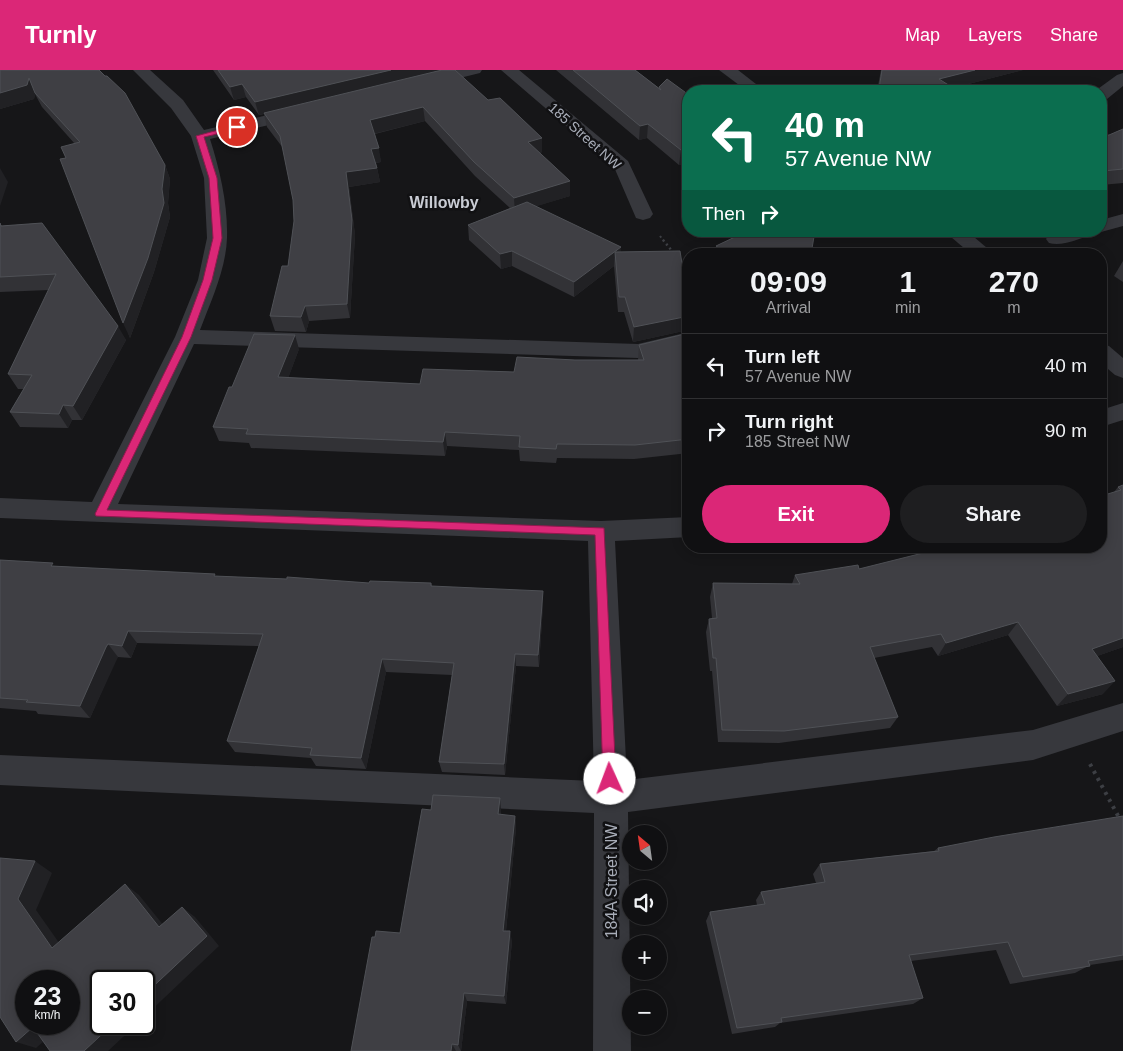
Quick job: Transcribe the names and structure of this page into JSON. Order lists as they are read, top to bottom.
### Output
{
  "streets": {
    "street": ["185 Street NW", "184A Street NW"]
  },
  "districts": ["Willowby"],
  "north": "top left",
  "page": {
    "header": "Turnly",
    "nav": ["Map", "Layers", "Share"],
    "turn": ["40 m", "57 Avenue NW"],
    "then": "Then",
    "eta": [
      "09:09",
      "Arrival",
      "1",
      "min",
      "270",
      "m"
    ],
    "list": [
      {
        "name": "Turn left",
        "note": "57 Avenue NW",
        "value": "40 m"
      },
      {
        "name": "Turn right",
        "note": "185 Street NW",
        "value": "90 m"
      }
    ],
    "buttons": ["Exit", "Share"],
    "map_buttons": ["+", "−"],
    "speed": "23 km/h",
    "limit": "30"
  }
}
